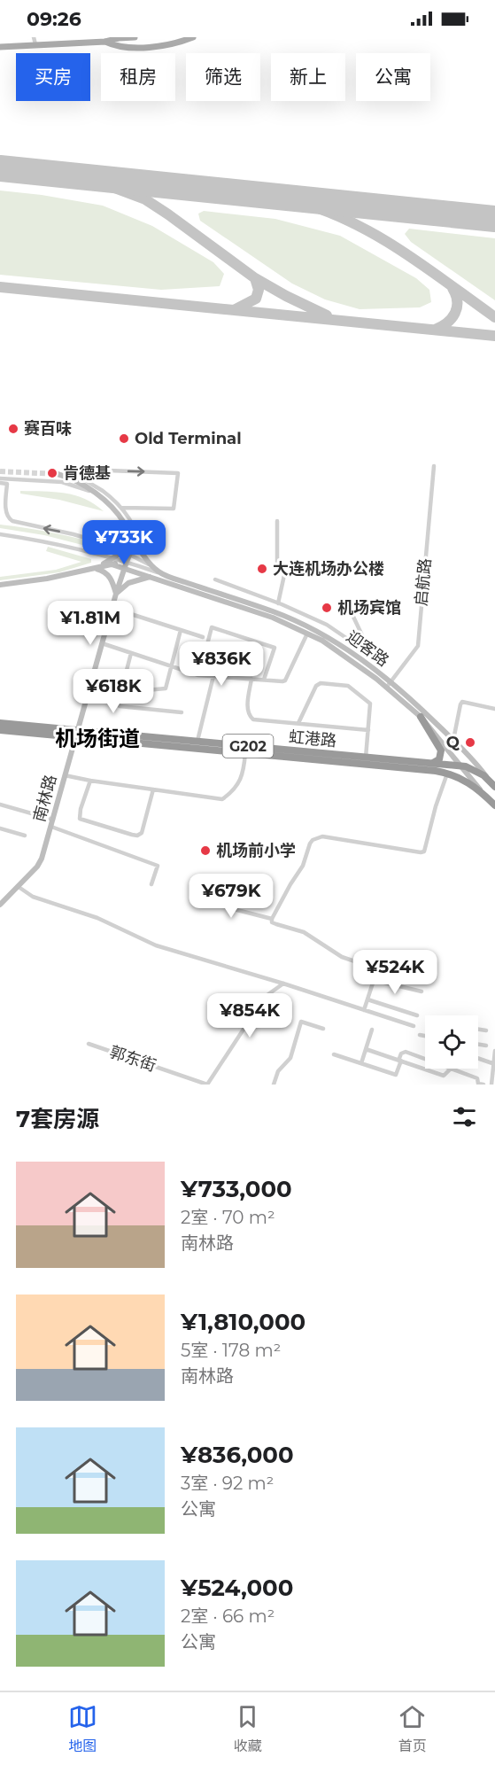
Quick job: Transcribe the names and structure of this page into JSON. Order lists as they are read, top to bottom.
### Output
{
  "streets": {
    "highway": ["迎客路", "虹港路", "G202"],
    "main road": ["南林路"],
    "street": ["启航路", "郭东街"]
  },
  "crossings": [
    ["启航路", "迎客路"],
    ["迎客路", "虹港路"],
    ["迎客路", "南林路"],
    ["虹港路", "南林路"]
  ],
  "districts": ["机场街道"],
  "places": [
    "赛百味",
    "Old Terminal",
    "肯德基",
    "大连机场办公楼",
    "机场宾馆",
    "Q",
    "机场前小学"
  ],
  "page": {
    "status": "09:26",
    "chip": [
      "买房",
      "租房",
      "筛选",
      "新上",
      "公寓"
    ],
    "price": [
      "¥733K",
      "¥1.81M",
      "¥836K",
      "¥618K",
      "¥679K",
      "¥524K",
      "¥854K"
    ],
    "heading": "7套房源",
    "list": [
      {
        "name": "¥733,000",
        "note": "2室 · 70 m² · 南林路"
      },
      {
        "name": "¥1,810,000",
        "note": "5室 · 178 m² · 南林路"
      },
      {
        "name": "¥836,000",
        "note": "3室 · 92 m² · 公寓"
      },
      {
        "name": "¥524,000",
        "note": "2室 · 66 m² · 公寓"
      }
    ],
    "tabs": ["地图", "收藏", "首页"]
  }
}
